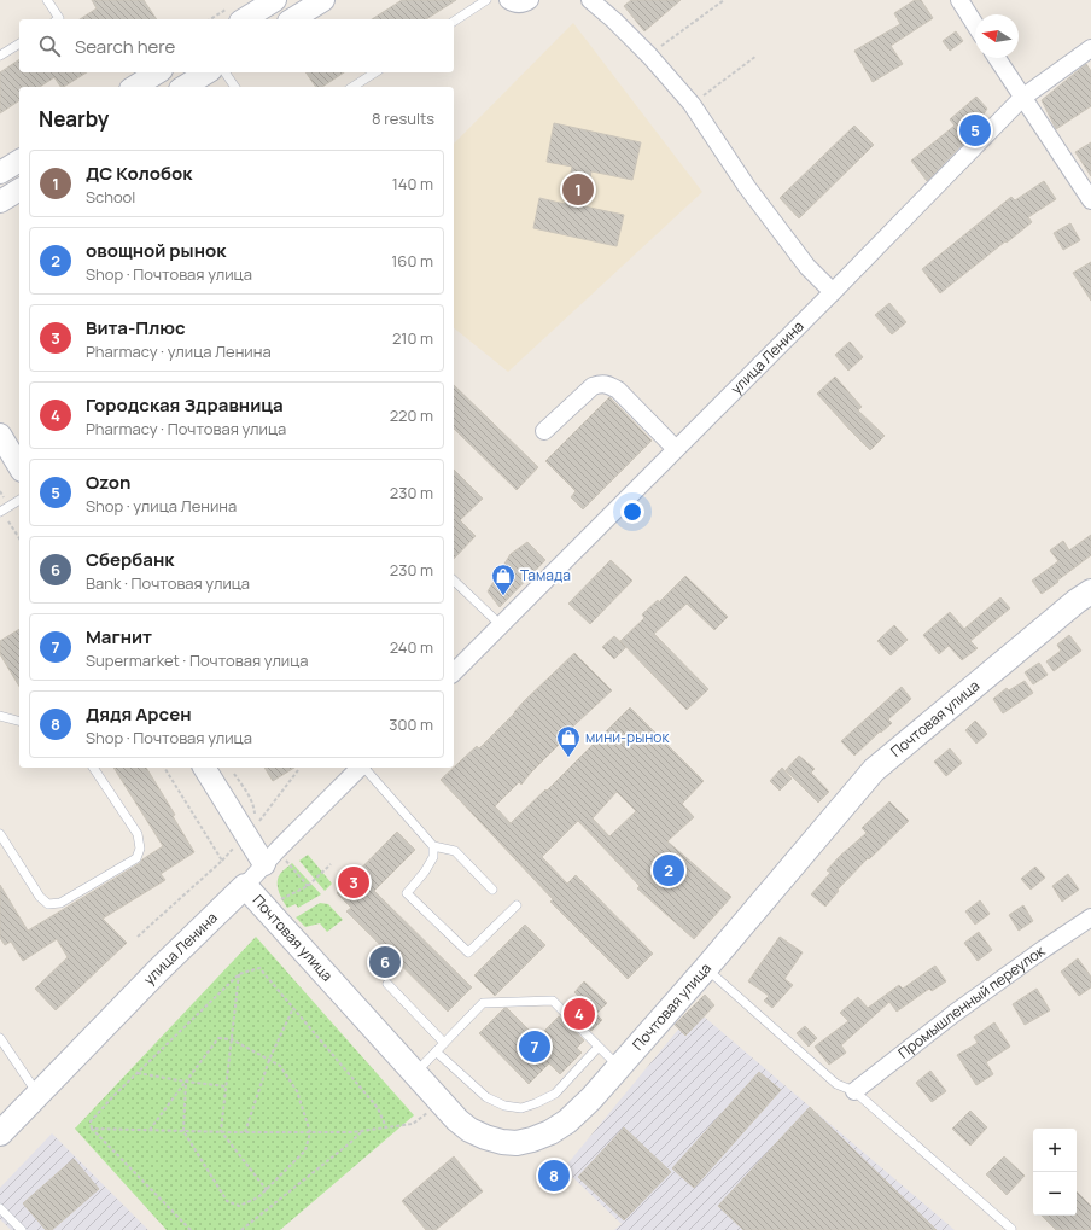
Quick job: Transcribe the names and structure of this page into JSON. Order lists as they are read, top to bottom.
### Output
{
  "streets": {
    "main road": ["улица Ленина", "Почтовая улица"],
    "street": ["Промышленный переулок"]
  },
  "crossings": [
    ["улица Ленина", "Почтовая улица"]
  ],
  "places": {
    "shop": ["Тамада", "мини-рынок"]
  },
  "north": "left",
  "page": {
    "search": "Search here",
    "heading": ["Nearby", "8 results"],
    "pins": [
      "5",
      "1",
      "2",
      "3",
      "6",
      "4",
      "7",
      "8"
    ],
    "list": [
      {
        "mark": "1",
        "name": "ДС Колобок",
        "note": "School",
        "value": "140 m"
      },
      {
        "mark": "2",
        "name": "овощной рынок",
        "note": "Shop · Почтовая улица",
        "value": "160 m"
      },
      {
        "mark": "3",
        "name": "Вита-Плюс",
        "note": "Pharmacy · улица Ленина",
        "value": "210 m"
      },
      {
        "mark": "4",
        "name": "Городская Здравница",
        "note": "Pharmacy · Почтовая улица",
        "value": "220 m"
      },
      {
        "mark": "5",
        "name": "Ozon",
        "note": "Shop · улица Ленина",
        "value": "230 m"
      },
      {
        "mark": "6",
        "name": "Сбербанк",
        "note": "Bank · Почтовая улица",
        "value": "230 m"
      },
      {
        "mark": "7",
        "name": "Магнит",
        "note": "Supermarket · Почтовая улица",
        "value": "240 m"
      },
      {
        "mark": "8",
        "name": "Дядя Арсен",
        "note": "Shop · Почтовая улица",
        "value": "300 m"
      }
    ],
    "map_buttons": ["+", "−"]
  }
}
